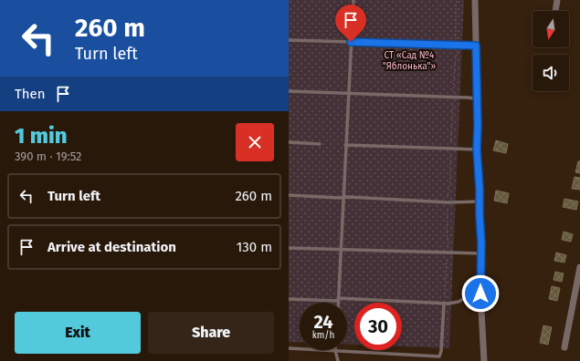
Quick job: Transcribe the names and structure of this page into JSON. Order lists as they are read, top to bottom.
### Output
{
  "parks": ["СТ «Сад №4 \"Яблонька\"»"],
  "north": "bottom",
  "page": {
    "turn": ["260 m", "Turn left"],
    "then": "Then",
    "heading": ["1 min", "390 m · 19:52"],
    "list": [
      {
        "name": "Turn left",
        "value": "260 m"
      },
      {
        "name": "Arrive at destination",
        "value": "130 m"
      }
    ],
    "speed": "24 km/h",
    "limit": "30",
    "buttons": ["Exit", "Share"]
  }
}
